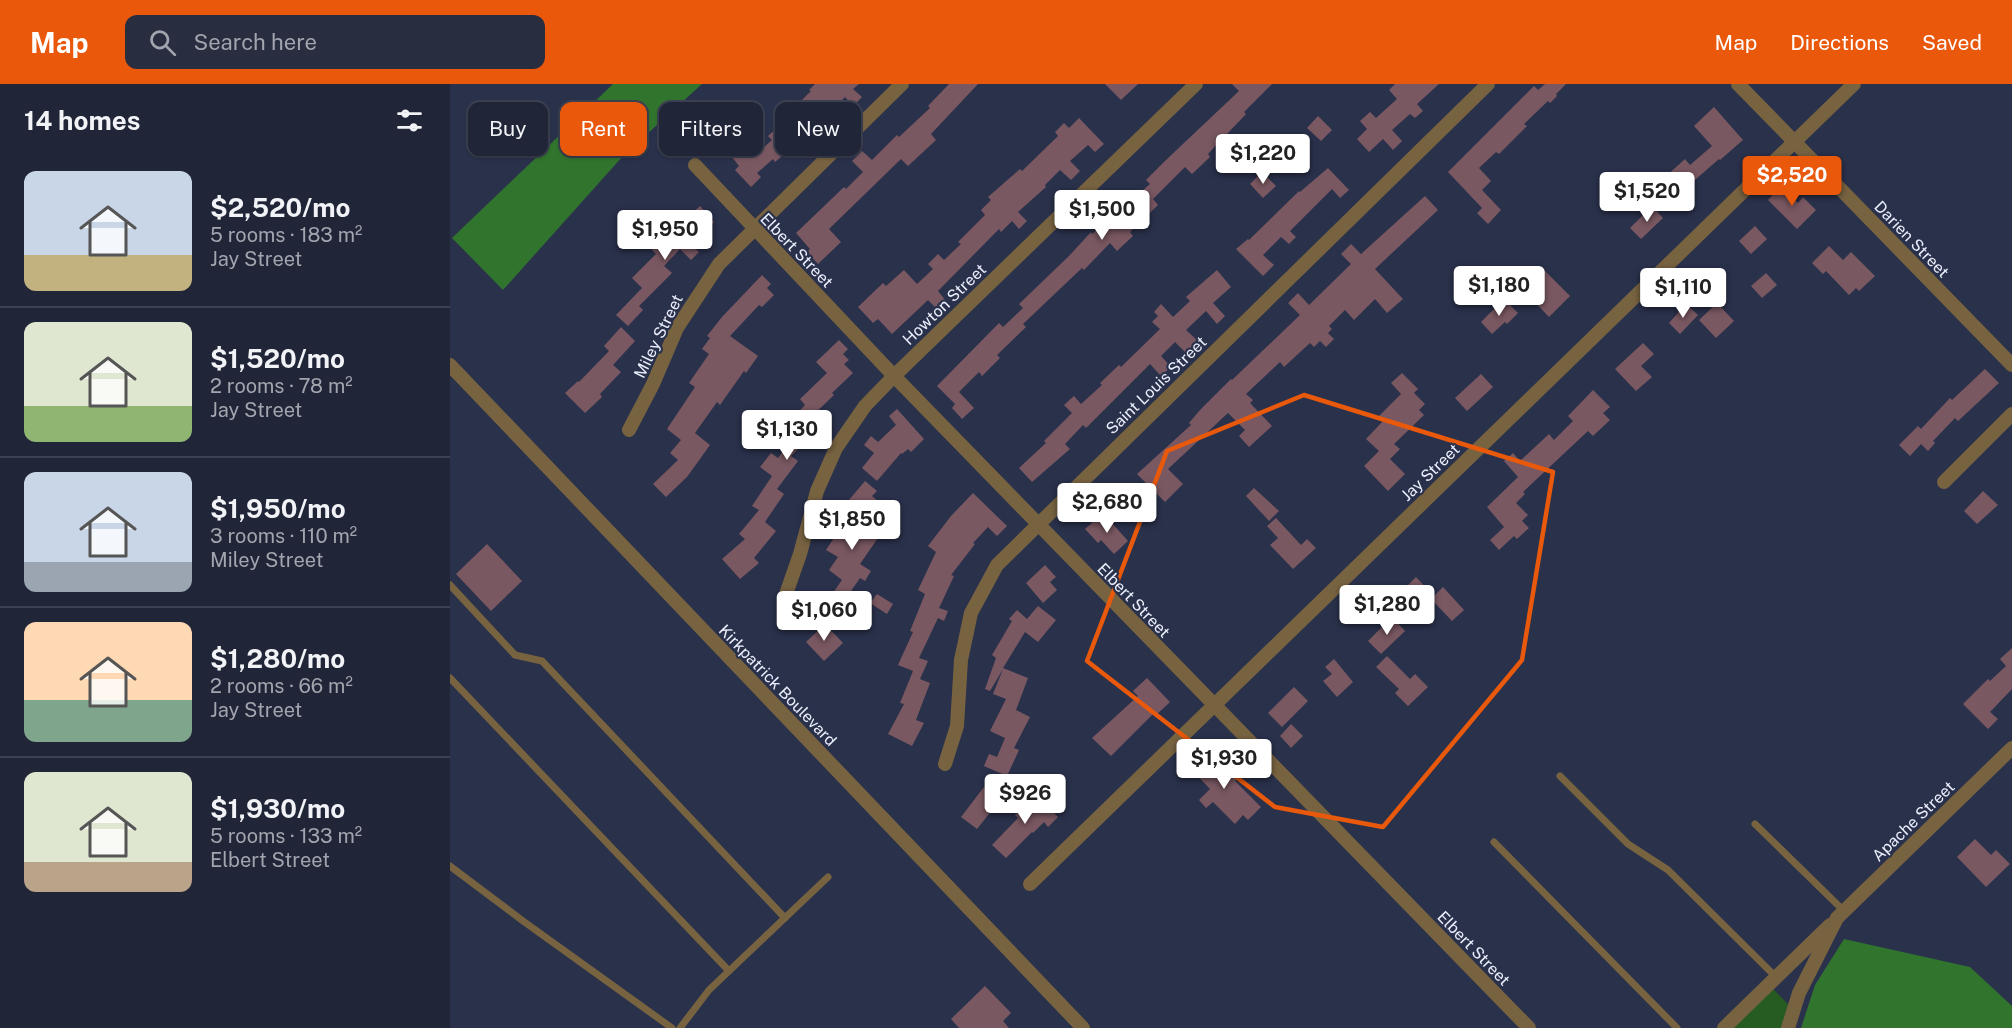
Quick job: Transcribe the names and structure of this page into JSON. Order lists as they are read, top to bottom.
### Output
{
  "streets": {
    "street": [
      "Darien Street",
      "Elbert Street",
      "Howton Street",
      "Miley Street",
      "Saint Louis Street",
      "Jay Street",
      "Kirkpatrick Boulevard",
      "Apache Street"
    ]
  },
  "crossings": [
    ["Darien Street", "Jay Street"],
    ["Elbert Street", "Howton Street"],
    ["Elbert Street", "Miley Street"],
    ["Elbert Street", "Saint Louis Street"],
    ["Elbert Street", "Jay Street"]
  ],
  "page": {
    "header": "Map",
    "search": "Search here",
    "nav": ["Map", "Directions", "Saved"],
    "heading": "14 homes",
    "chip": [
      "Buy",
      "Rent",
      "Filters",
      "New"
    ],
    "price": [
      "$1,220",
      "$2,520",
      "$1,520",
      "$1,500",
      "$1,950",
      "$1,180",
      "$1,110",
      "$1,130",
      "$2,680",
      "$1,850",
      "$1,280",
      "$1,060",
      "$1,930",
      "$926"
    ],
    "list": [
      {
        "name": "$2,520/mo",
        "note": "5 rooms · 183 m² · Jay Street"
      },
      {
        "name": "$1,520/mo",
        "note": "2 rooms · 78 m² · Jay Street"
      },
      {
        "name": "$1,950/mo",
        "note": "3 rooms · 110 m² · Miley Street"
      },
      {
        "name": "$1,280/mo",
        "note": "2 rooms · 66 m² · Jay Street"
      },
      {
        "name": "$1,930/mo",
        "note": "5 rooms · 133 m² · Elbert Street"
      }
    ]
  }
}
